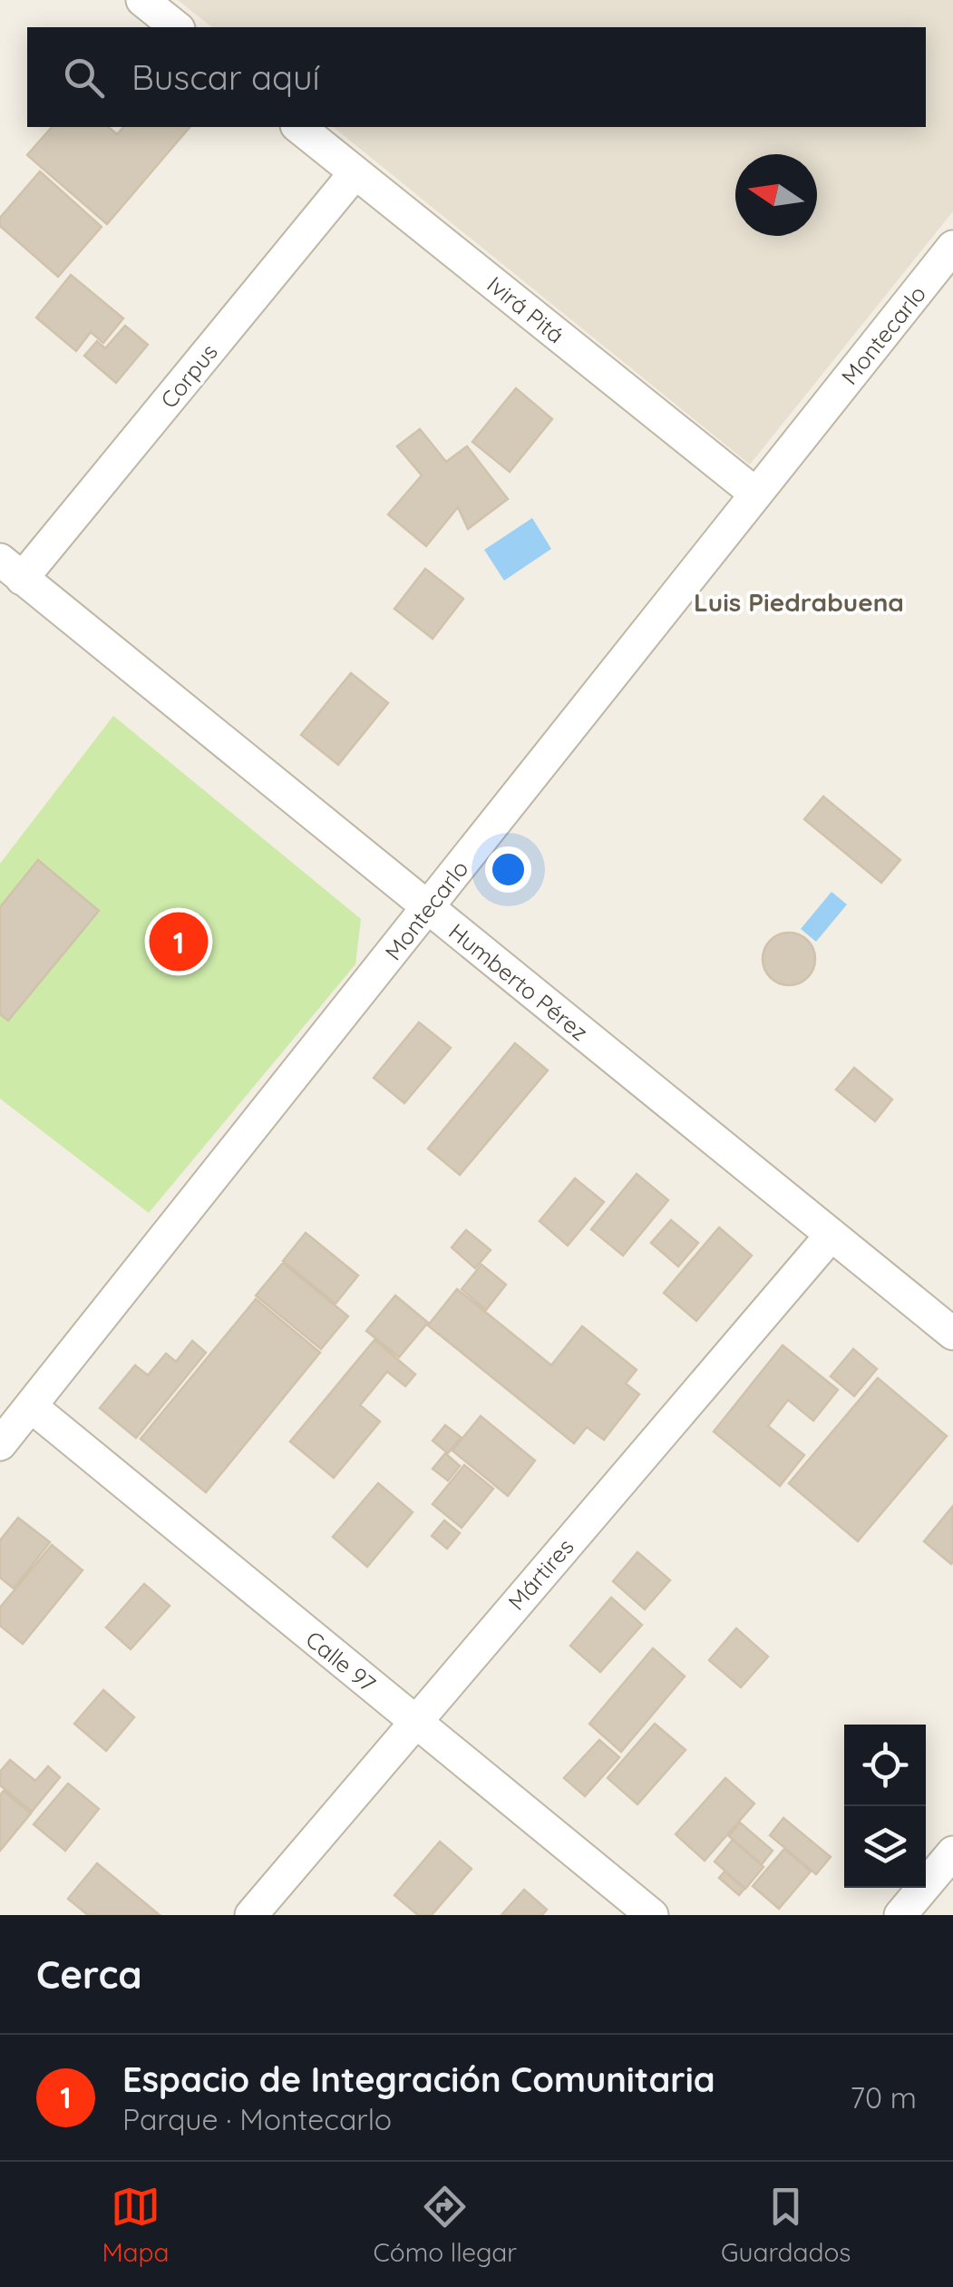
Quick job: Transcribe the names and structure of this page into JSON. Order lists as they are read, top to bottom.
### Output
{
  "streets": {
    "street": [
      "Ivirá Pitá",
      "Montecarlo",
      "Corpus",
      "Humberto Pérez",
      "Mártires",
      "Calle 97"
    ]
  },
  "crossings": [
    ["Ivirá Pitá", "Montecarlo"],
    ["Ivirá Pitá", "Corpus"],
    ["Montecarlo", "Humberto Pérez"],
    ["Montecarlo", "Calle 97"],
    ["Corpus", "Humberto Pérez"],
    ["Humberto Pérez", "Mártires"],
    ["Mártires", "Calle 97"]
  ],
  "districts": ["Luis Piedrabuena"],
  "north": "left",
  "page": {
    "search": "Buscar aquí",
    "pins": "1",
    "heading": "Cerca",
    "list": [
      {
        "mark": "1",
        "name": "Espacio de Integración Comunitaria",
        "note": "Parque · Montecarlo",
        "value": "70 m"
      }
    ],
    "nav": ["Mapa", "Cómo llegar", "Guardados"]
  }
}
